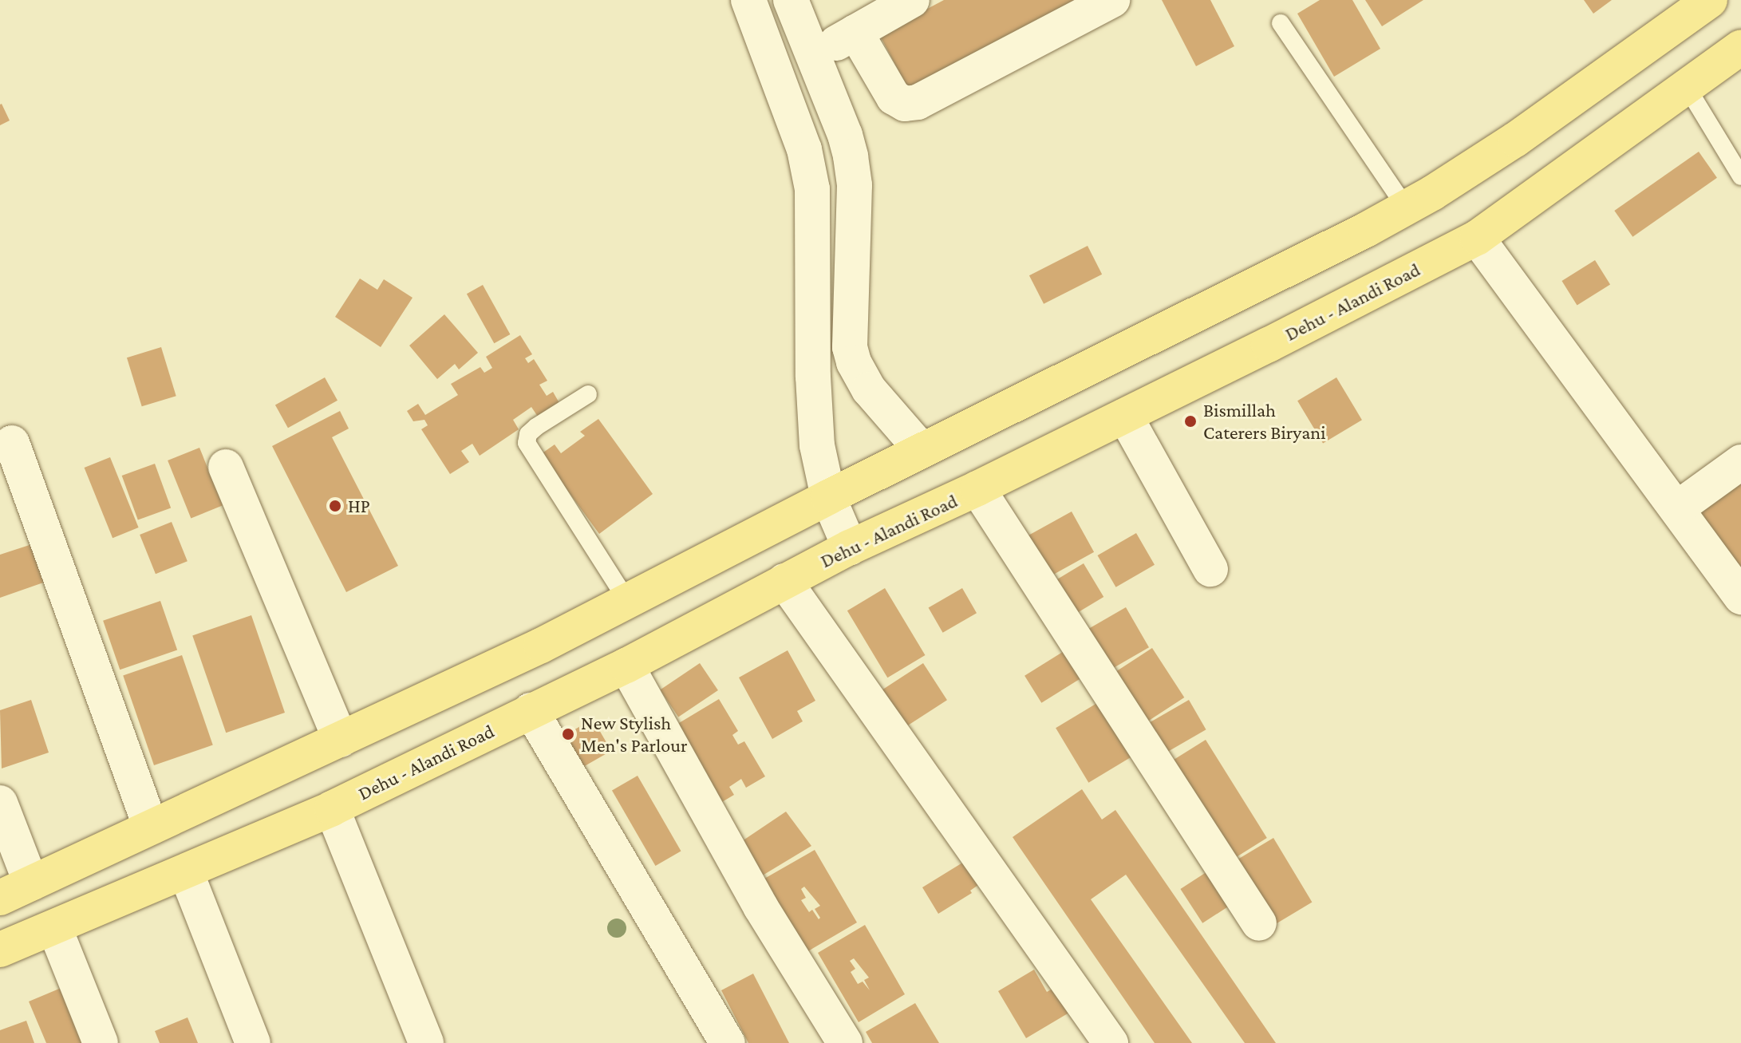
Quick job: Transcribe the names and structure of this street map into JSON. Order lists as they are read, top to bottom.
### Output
{
  "streets": {
    "main road": ["Dehu - Alandi Road"]
  },
  "places": ["Bismillah Caterers Biryani", "HP", "New Stylish Men's Parlour"]
}
